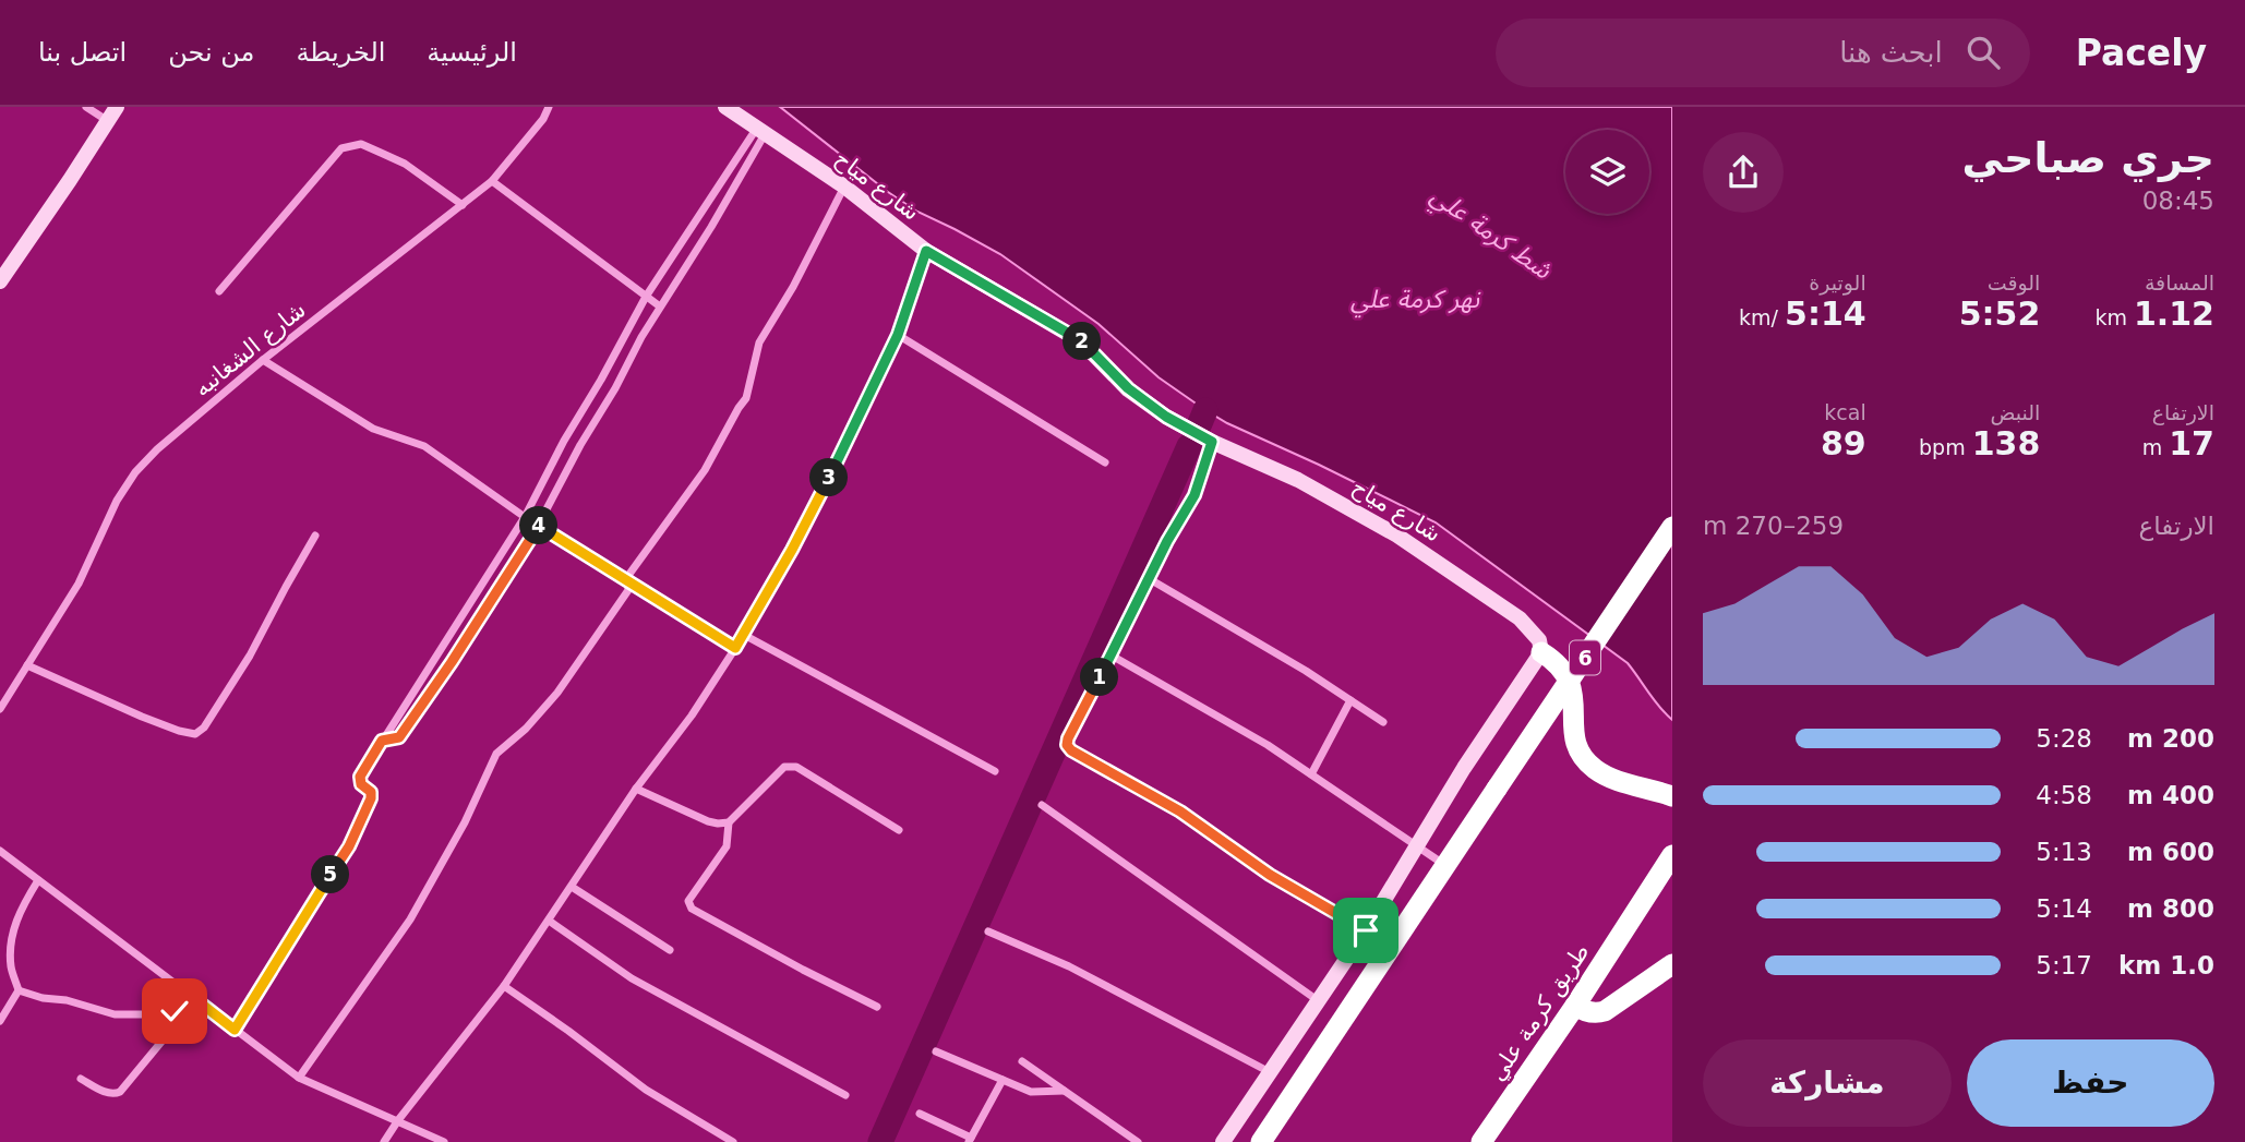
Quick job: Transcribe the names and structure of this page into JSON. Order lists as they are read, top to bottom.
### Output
{
  "streets": {
    "highway": ["6", "طريق كرمة علي"],
    "street": ["شارع مياح", "شارع الشغانبه"]
  },
  "water": ["شط كرمة علي", "نهر كرمة علي"],
  "page": {
    "header": "Pacely",
    "search": "ابحث هنا",
    "nav": [
      "الرئيسية",
      "الخريطة",
      "من نحن",
      "اتصل بنا"
    ],
    "heading": ["جري صباحي", "08:45"],
    "stats": [
      ["المسافة", "1.12 km"],
      ["الوقت", "5:52"],
      ["الوتيرة", "5:14 /km"],
      ["الارتفاع", "17 m"],
      ["النبض", "138 bpm"],
      ["kcal", "89"]
    ],
    "pins": [
      "2",
      "3",
      "4",
      "1",
      "5"
    ],
    "chart": ["الارتفاع", "259–270 m"],
    "list": [
      {
        "name": "200 m",
        "note": "5:28"
      },
      {
        "name": "400 m",
        "note": "4:58"
      },
      {
        "name": "600 m",
        "note": "5:13"
      },
      {
        "name": "800 m",
        "note": "5:14"
      },
      {
        "name": "1.0 km",
        "note": "5:17"
      }
    ],
    "buttons": ["حفظ", "مشاركة"]
  }
}
